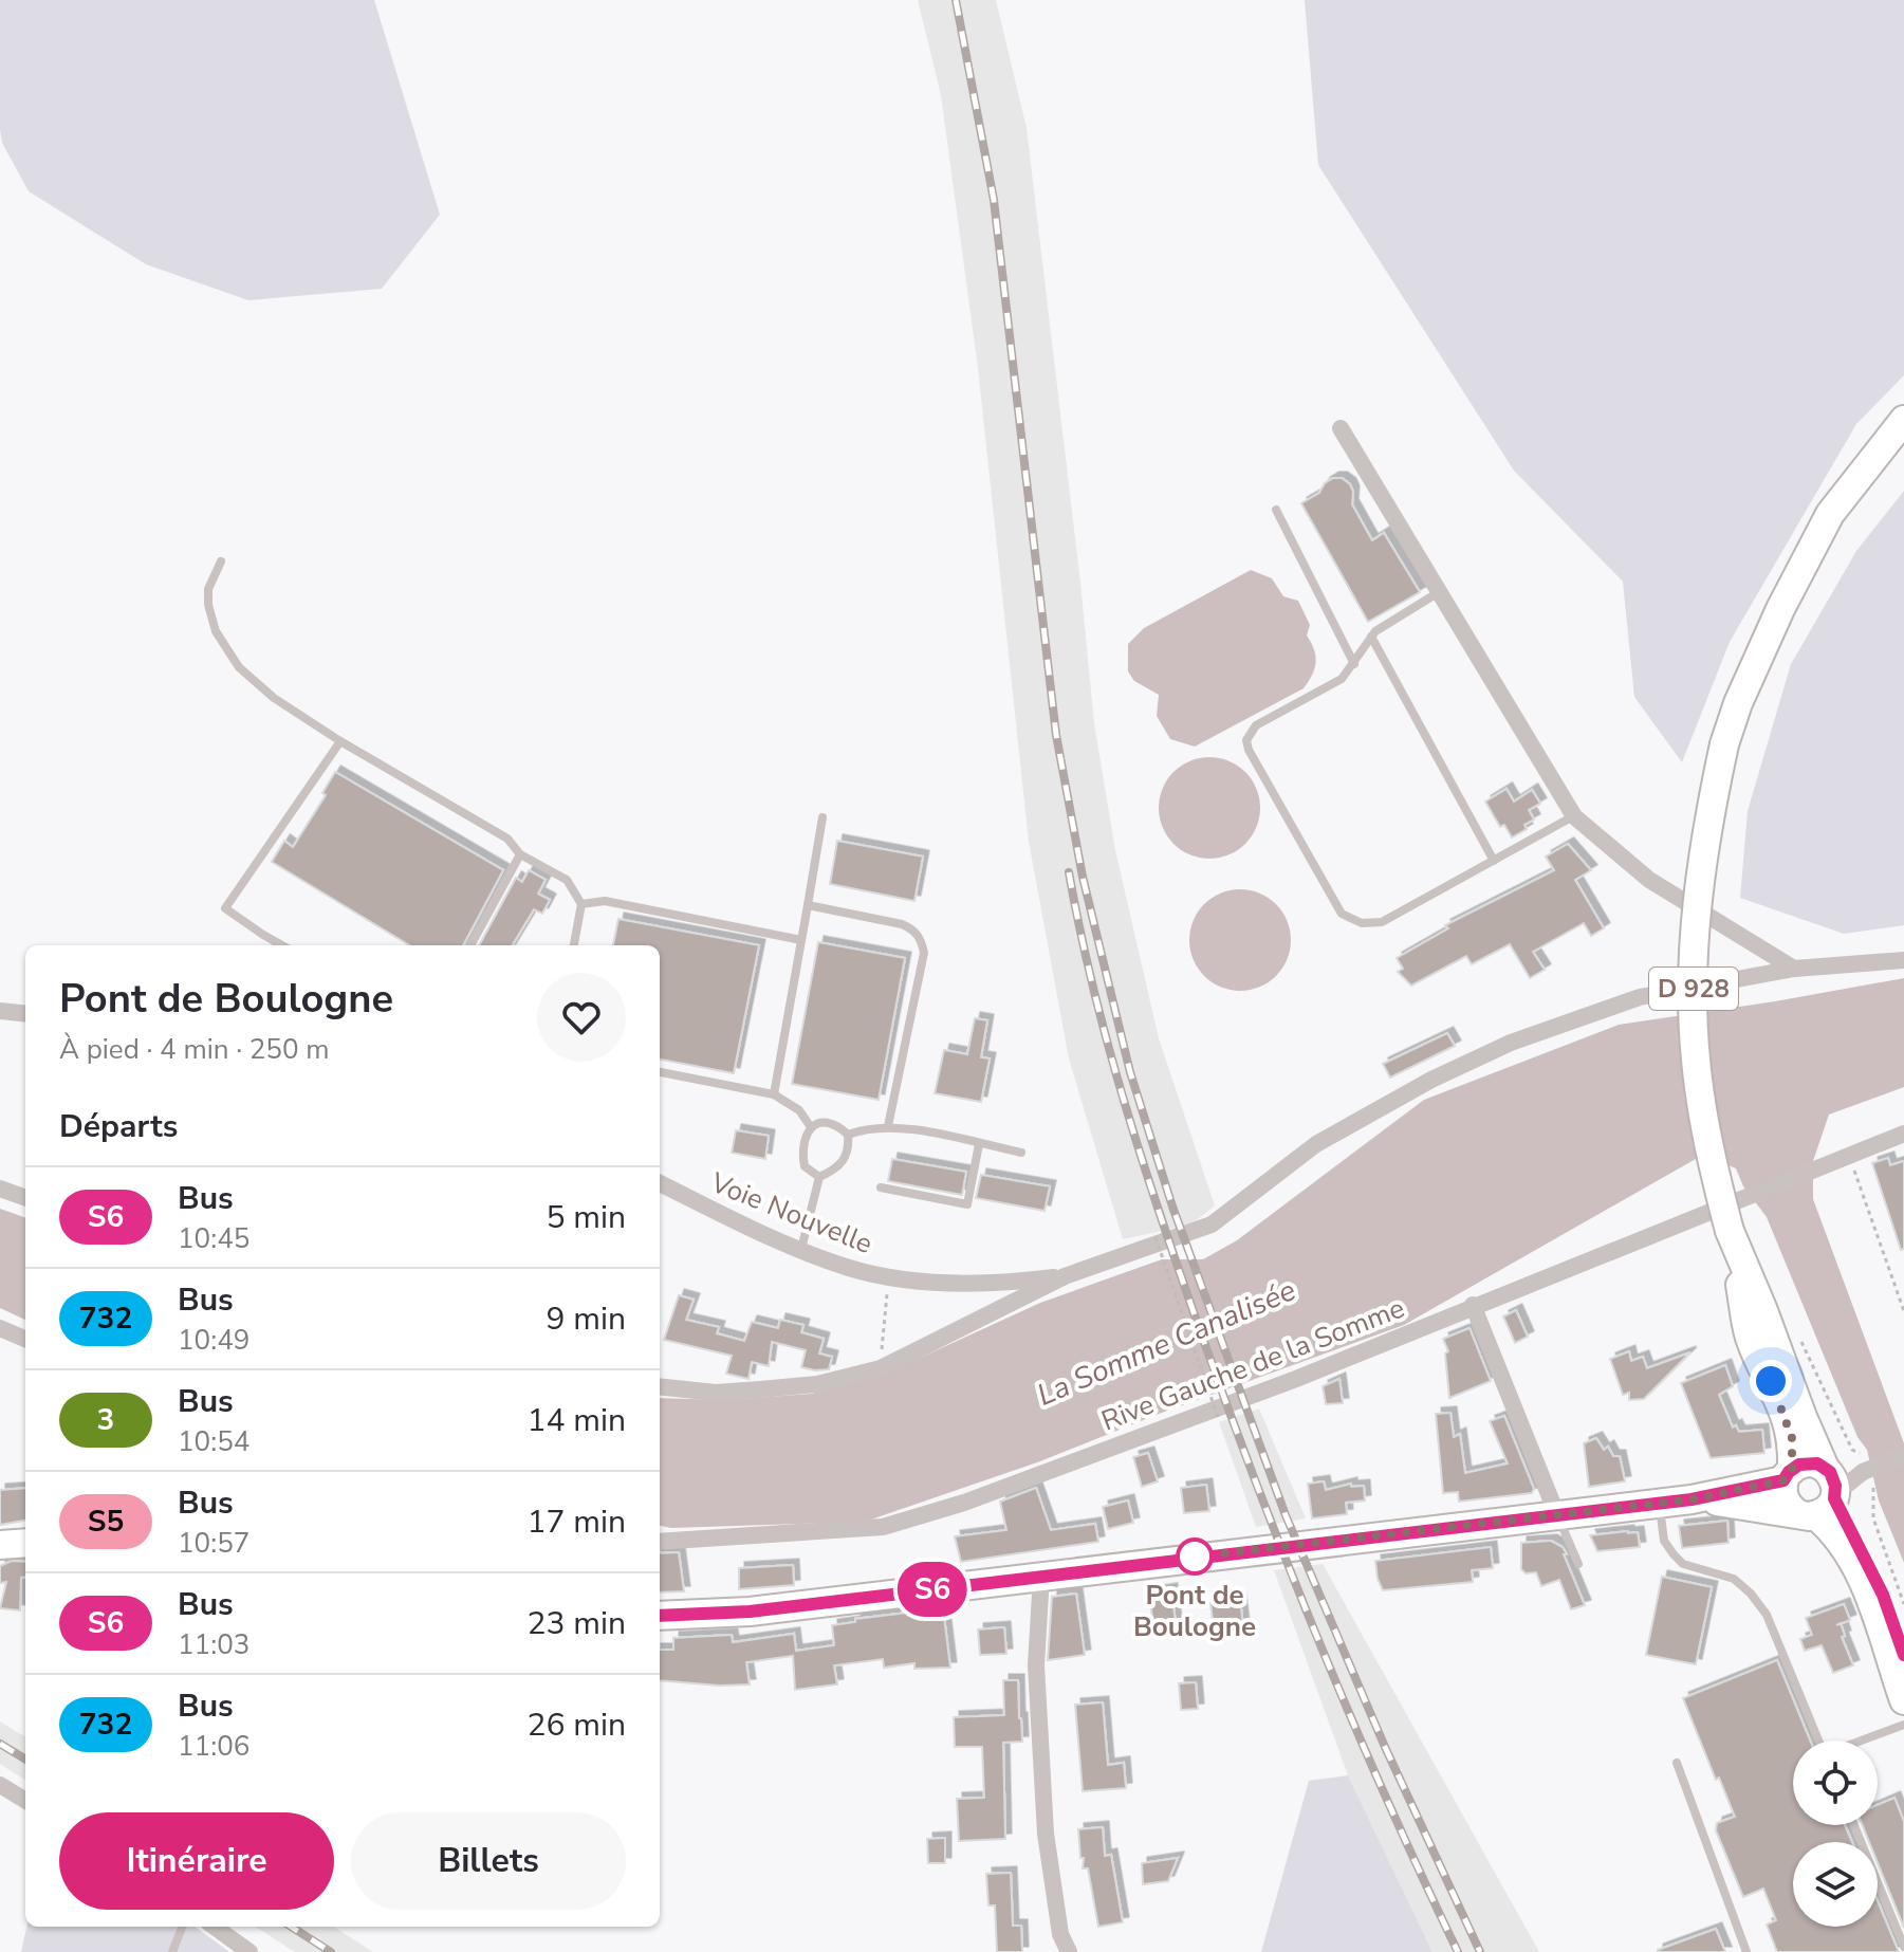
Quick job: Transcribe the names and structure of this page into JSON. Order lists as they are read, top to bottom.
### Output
{
  "streets": {
    "main road": ["D 928"],
    "street": ["Voie Nouvelle", "Rive Gauche de la Somme"]
  },
  "water": ["La Somme Canalisée"],
  "places": ["Pont de Boulogne"],
  "lines": ["bus line S6"],
  "page": {
    "on_map": "S6",
    "heading": [
      ["Pont de Boulogne", "À pied · 4 min · 250 m"],
      "Départs"
    ],
    "list": [
      {
        "mark": "S6",
        "name": "Bus",
        "note": "10:45",
        "value": "5 min"
      },
      {
        "mark": "732",
        "name": "Bus",
        "note": "10:49",
        "value": "9 min"
      },
      {
        "mark": "3",
        "name": "Bus",
        "note": "10:54",
        "value": "14 min"
      },
      {
        "mark": "S5",
        "name": "Bus",
        "note": "10:57",
        "value": "17 min"
      },
      {
        "mark": "S6",
        "name": "Bus",
        "note": "11:03",
        "value": "23 min"
      },
      {
        "mark": "732",
        "name": "Bus",
        "note": "11:06",
        "value": "26 min"
      }
    ],
    "buttons": ["Itinéraire", "Billets"]
  }
}
